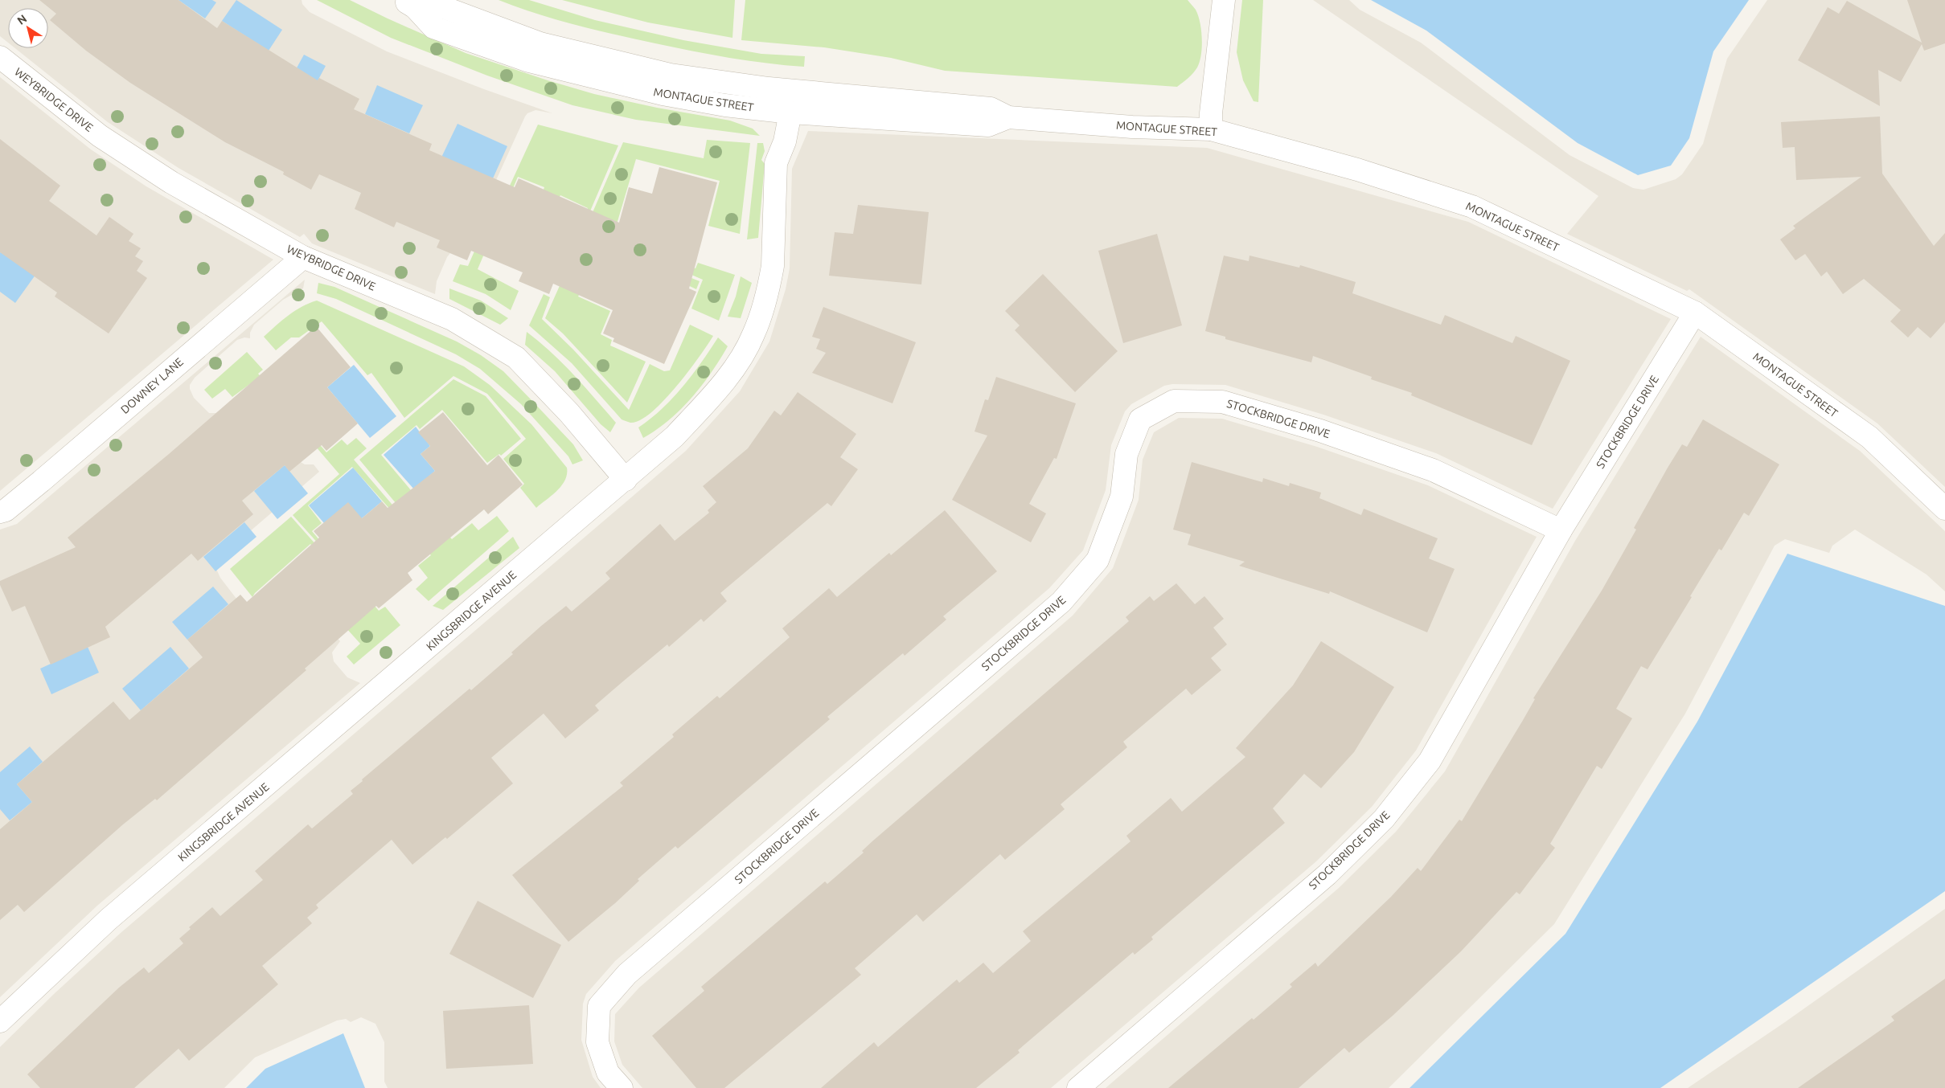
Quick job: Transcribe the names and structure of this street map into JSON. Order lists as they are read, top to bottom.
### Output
{
  "streets": {
    "street": [
      "WEYBRIDGE DRIVE",
      "MONTAGUE STREET",
      "DOWNEY LANE",
      "STOCKBRIDGE DRIVE",
      "KINGSBRIDGE AVENUE"
    ]
  },
  "crossings": [
    ["WEYBRIDGE DRIVE", "DOWNEY LANE"],
    ["WEYBRIDGE DRIVE", "KINGSBRIDGE AVENUE"],
    ["MONTAGUE STREET", "STOCKBRIDGE DRIVE"],
    ["MONTAGUE STREET", "KINGSBRIDGE AVENUE"]
  ],
  "north": "top left"
}
